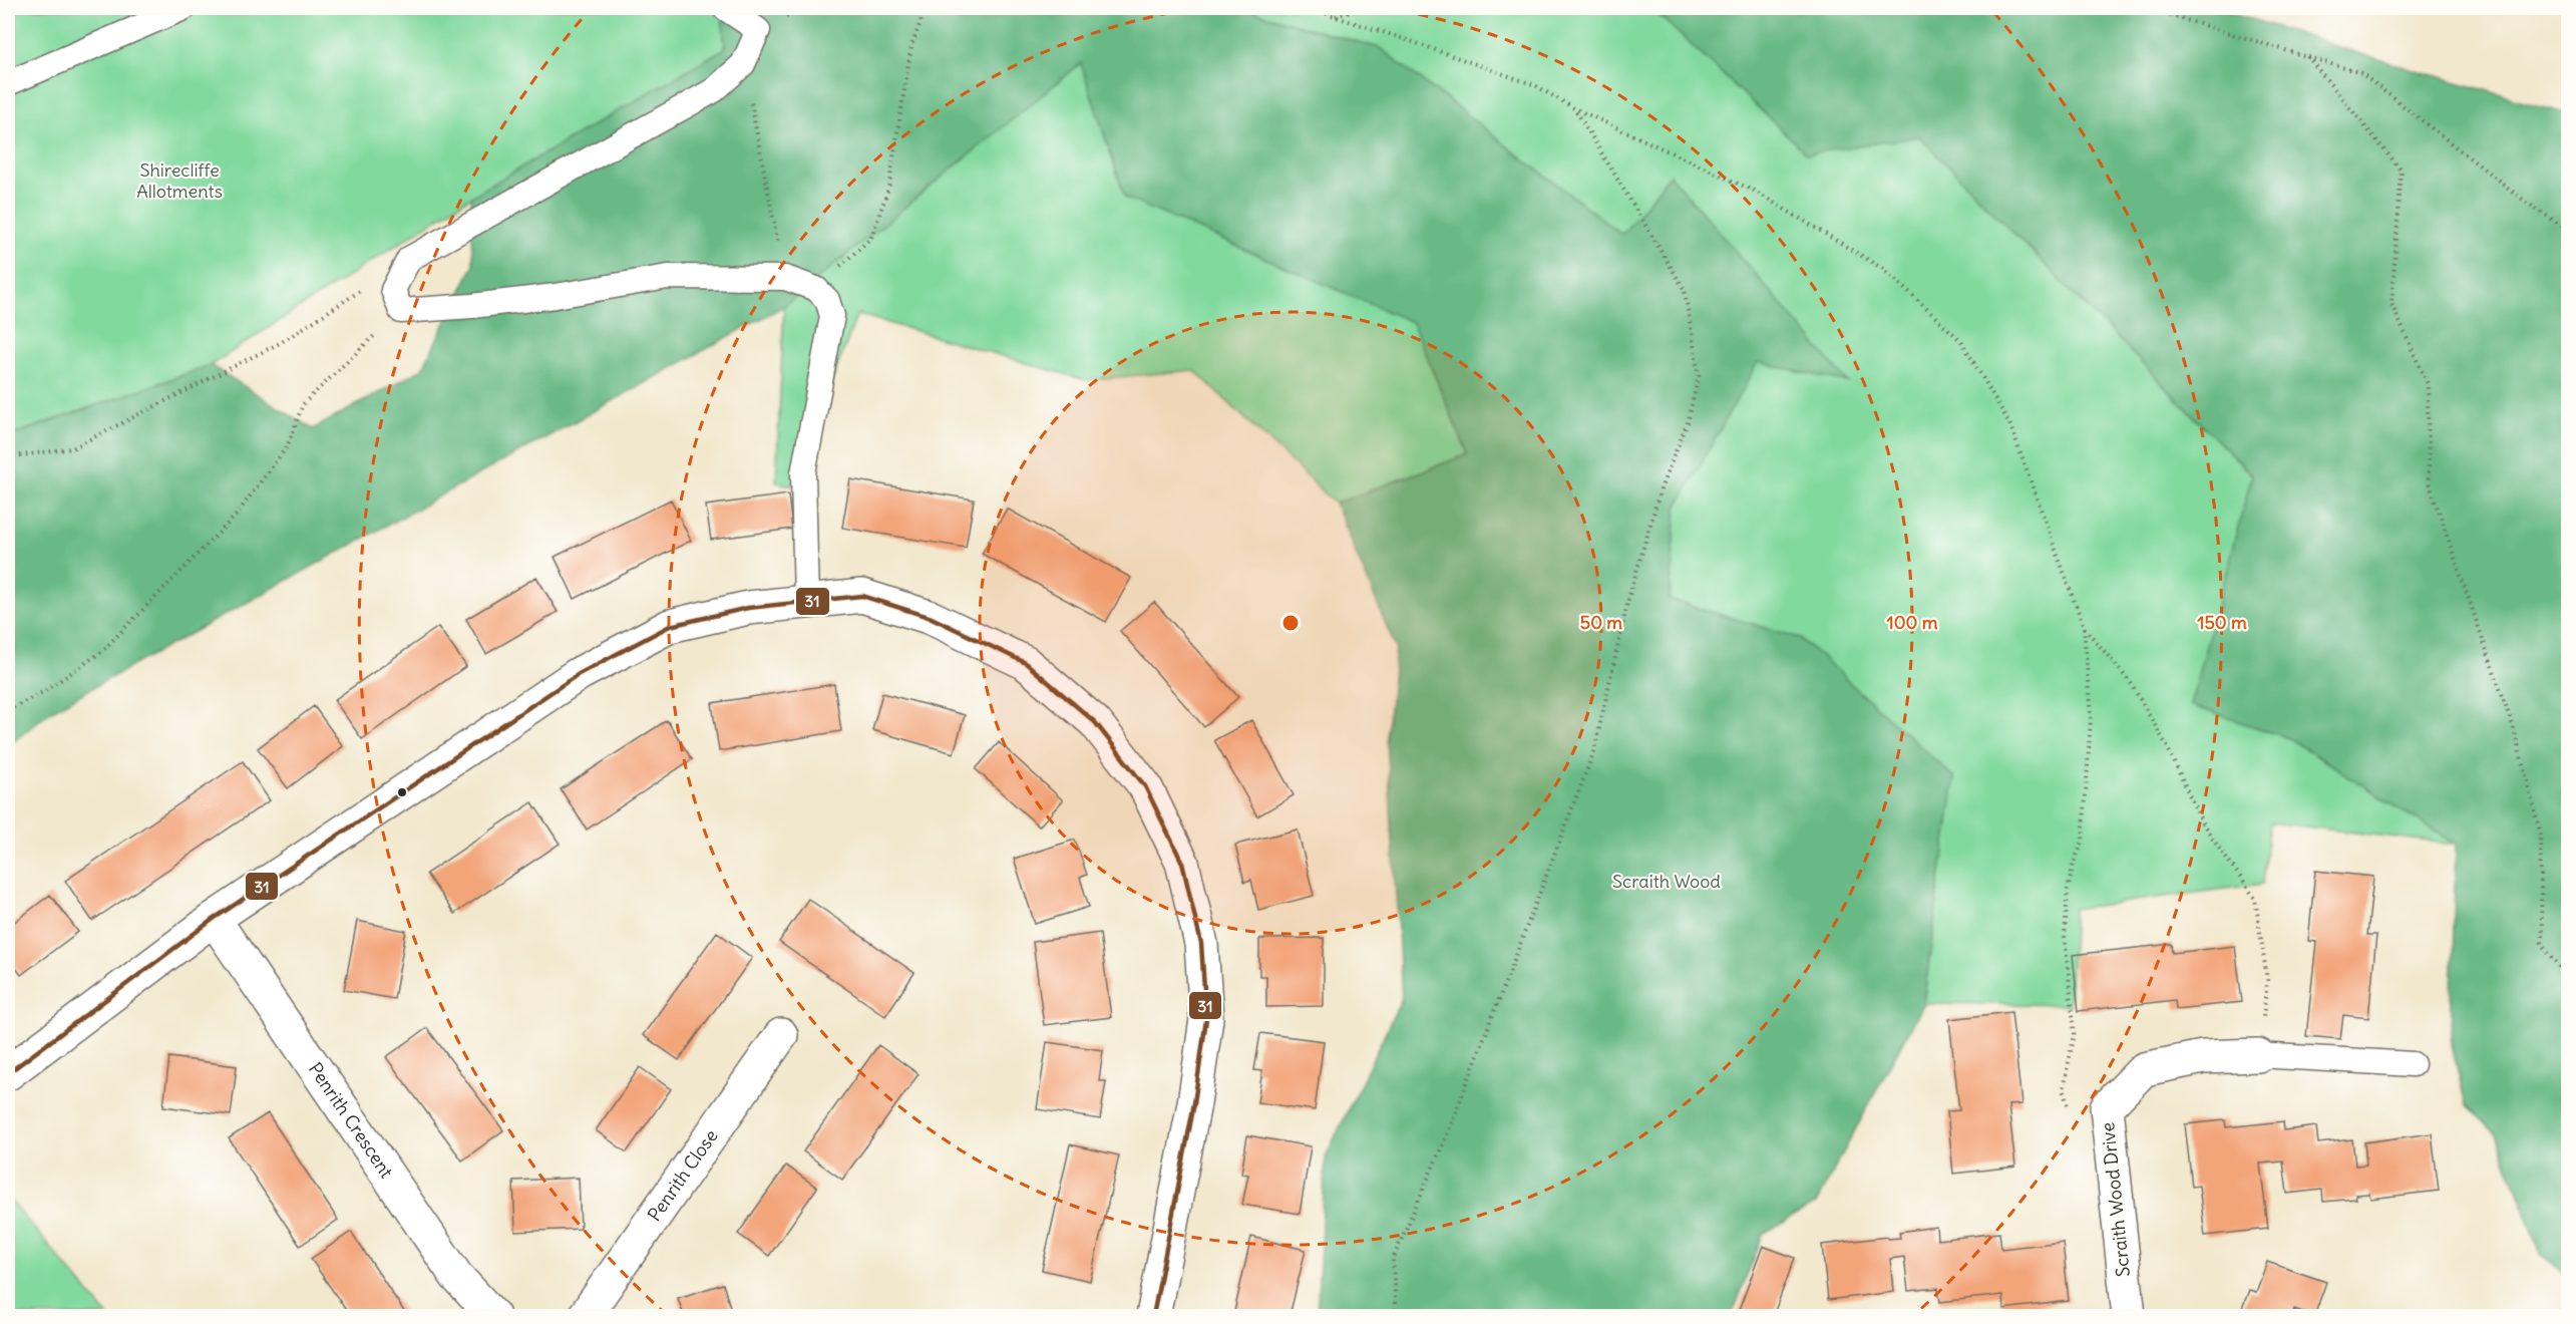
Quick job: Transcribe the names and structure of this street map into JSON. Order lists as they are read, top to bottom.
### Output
{
  "streets": {
    "street": ["Penrith Crescent", "Penrith Close", "Scraith Wood Drive"]
  },
  "parks": ["Shirecliffe Allotments", "Scraith Wood"],
  "lines": ["transit line 31"],
  "rings": ["50 m", "100 m", "150 m"]
}
